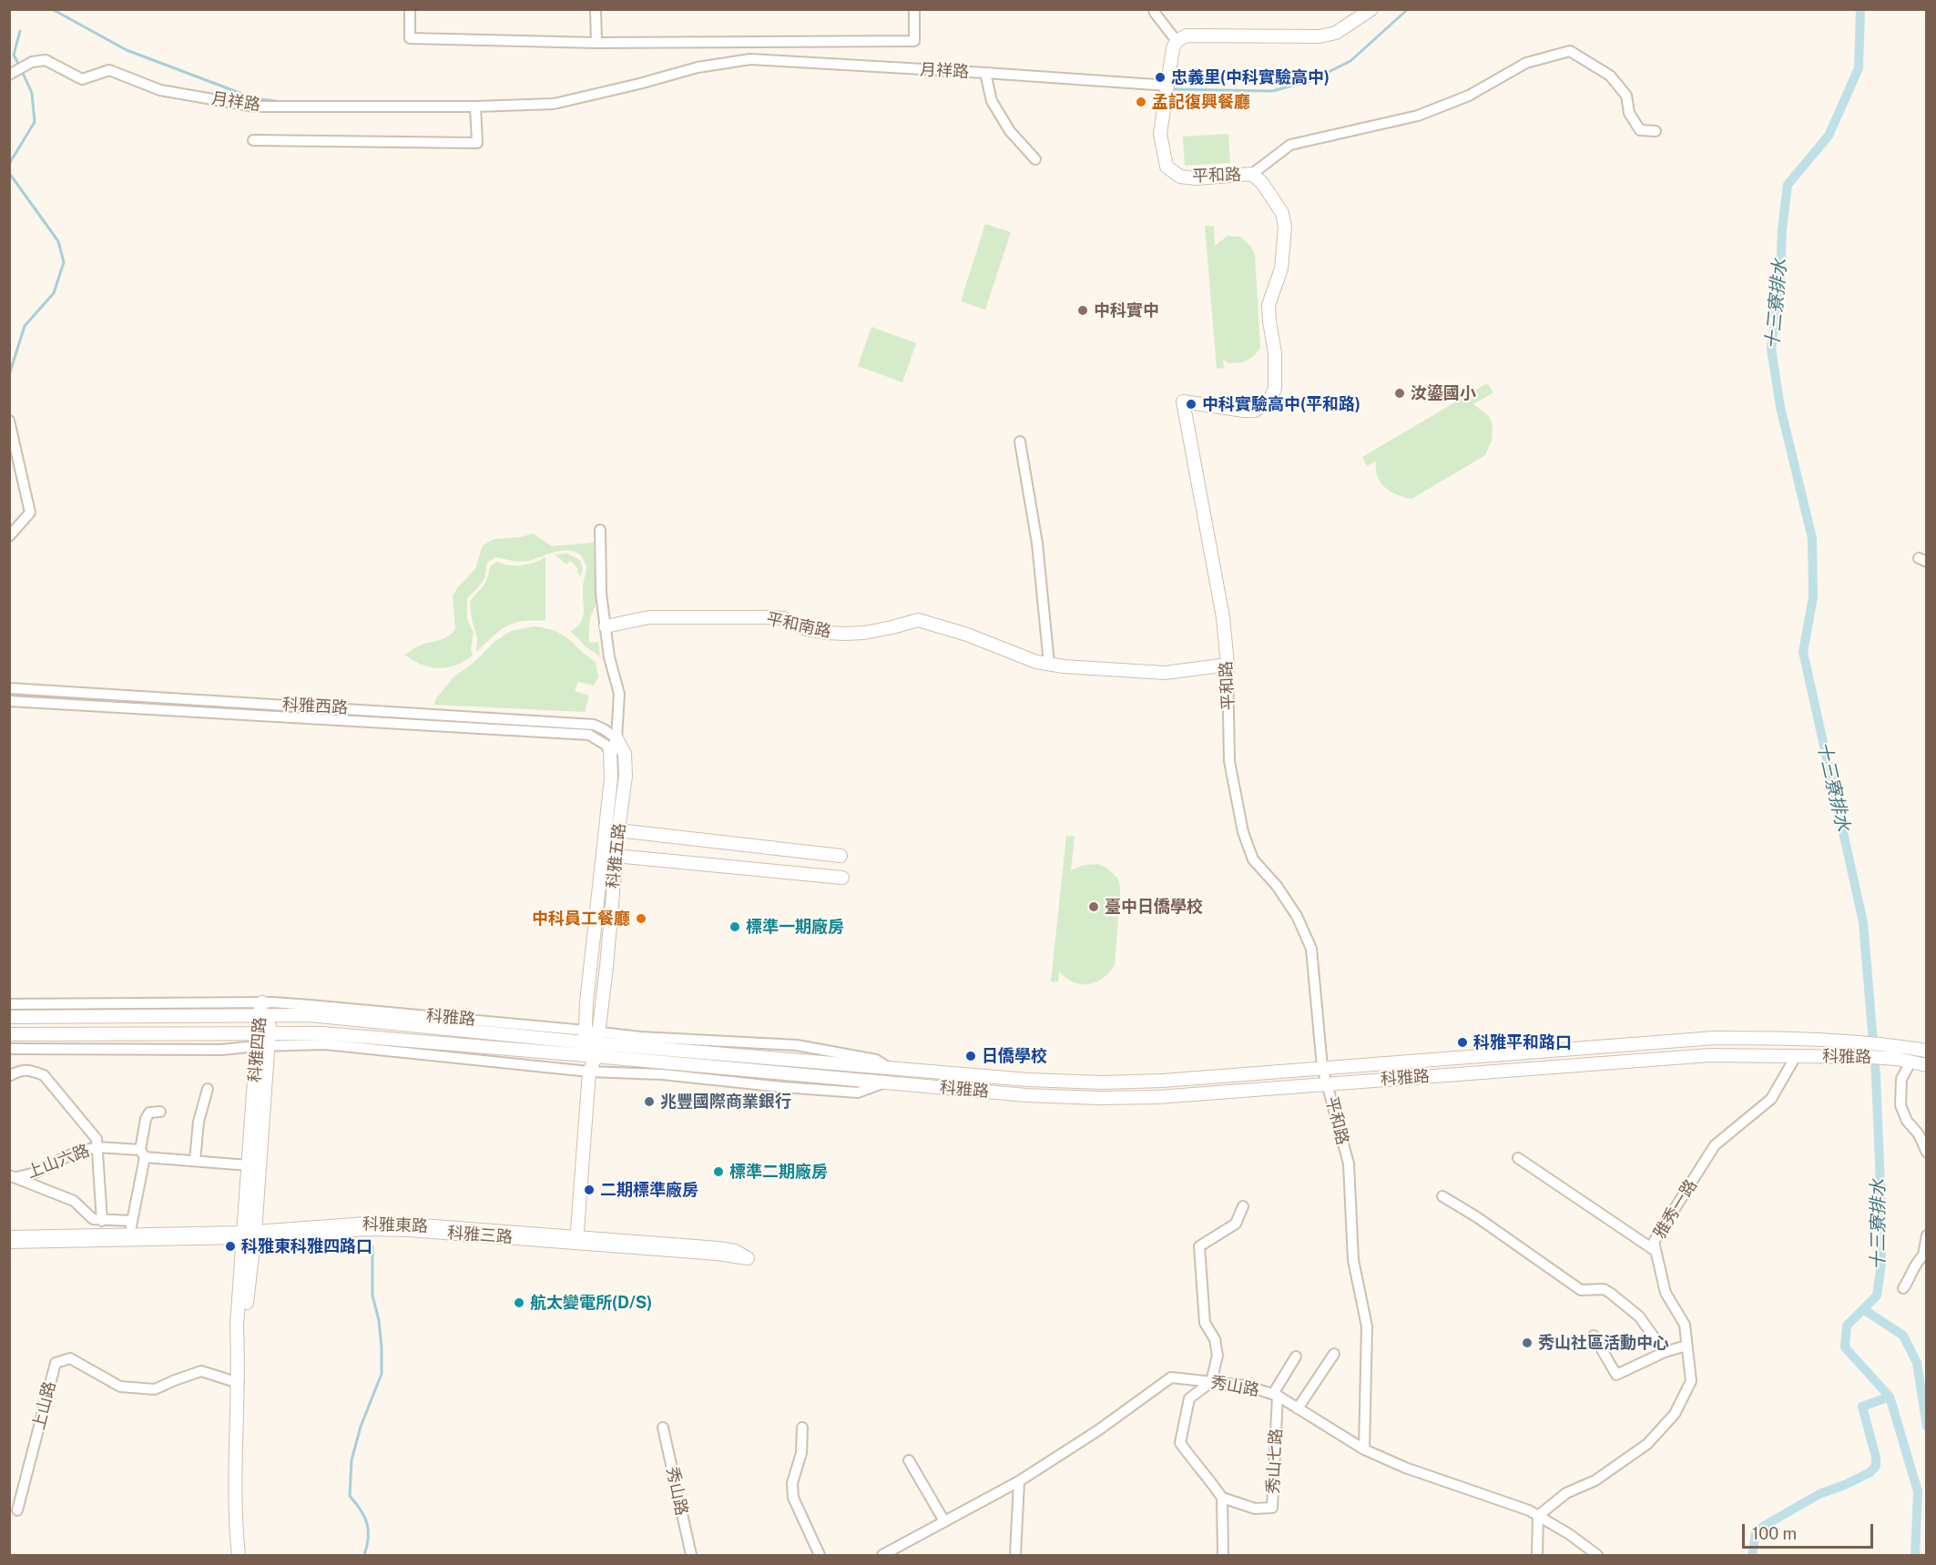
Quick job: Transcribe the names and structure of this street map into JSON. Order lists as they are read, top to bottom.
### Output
{
  "streets": {
    "street": [
      "月祥路",
      "平和路",
      "平和南路",
      "科雅西路",
      "科雅五路",
      "科雅路",
      "科雅四路",
      "上山六路",
      "雅秀一路",
      "科雅三路",
      "秀山路",
      "上山路",
      "秀山七路"
    ]
  },
  "crossings": [
    ["月祥路", "平和路"],
    ["平和路", "平和南路"],
    ["平和路", "科雅路"],
    ["平和路", "秀山路"],
    ["科雅西路", "科雅五路"],
    ["科雅五路", "科雅路"],
    ["科雅五路", "科雅三路"],
    ["科雅路", "科雅四路"],
    ["科雅路", "雅秀一路"],
    ["科雅四路", "上山六路"],
    ["科雅四路", "科雅三路"],
    ["科雅四路", "上山路"],
    ["雅秀一路", "秀山路"],
    ["秀山路", "秀山七路"]
  ],
  "water": ["十三寮排水"],
  "places": [
    "忠義里(中科實驗高中)",
    "孟記復興餐廳",
    "中科實中",
    "汝鎏國小",
    "中科實驗高中(平和路)",
    "臺中日僑學校",
    "中科員工餐廳",
    "標準一期廠房",
    "科雅平和路口",
    "日僑學校",
    "兆豐國際商業銀行",
    "標準二期廠房",
    "二期標準廠房",
    "科雅東科雅四路口",
    "航太變電所(D/S)",
    "秀山社區活動中心"
  ],
  "scale_bar": "100 m"
}
